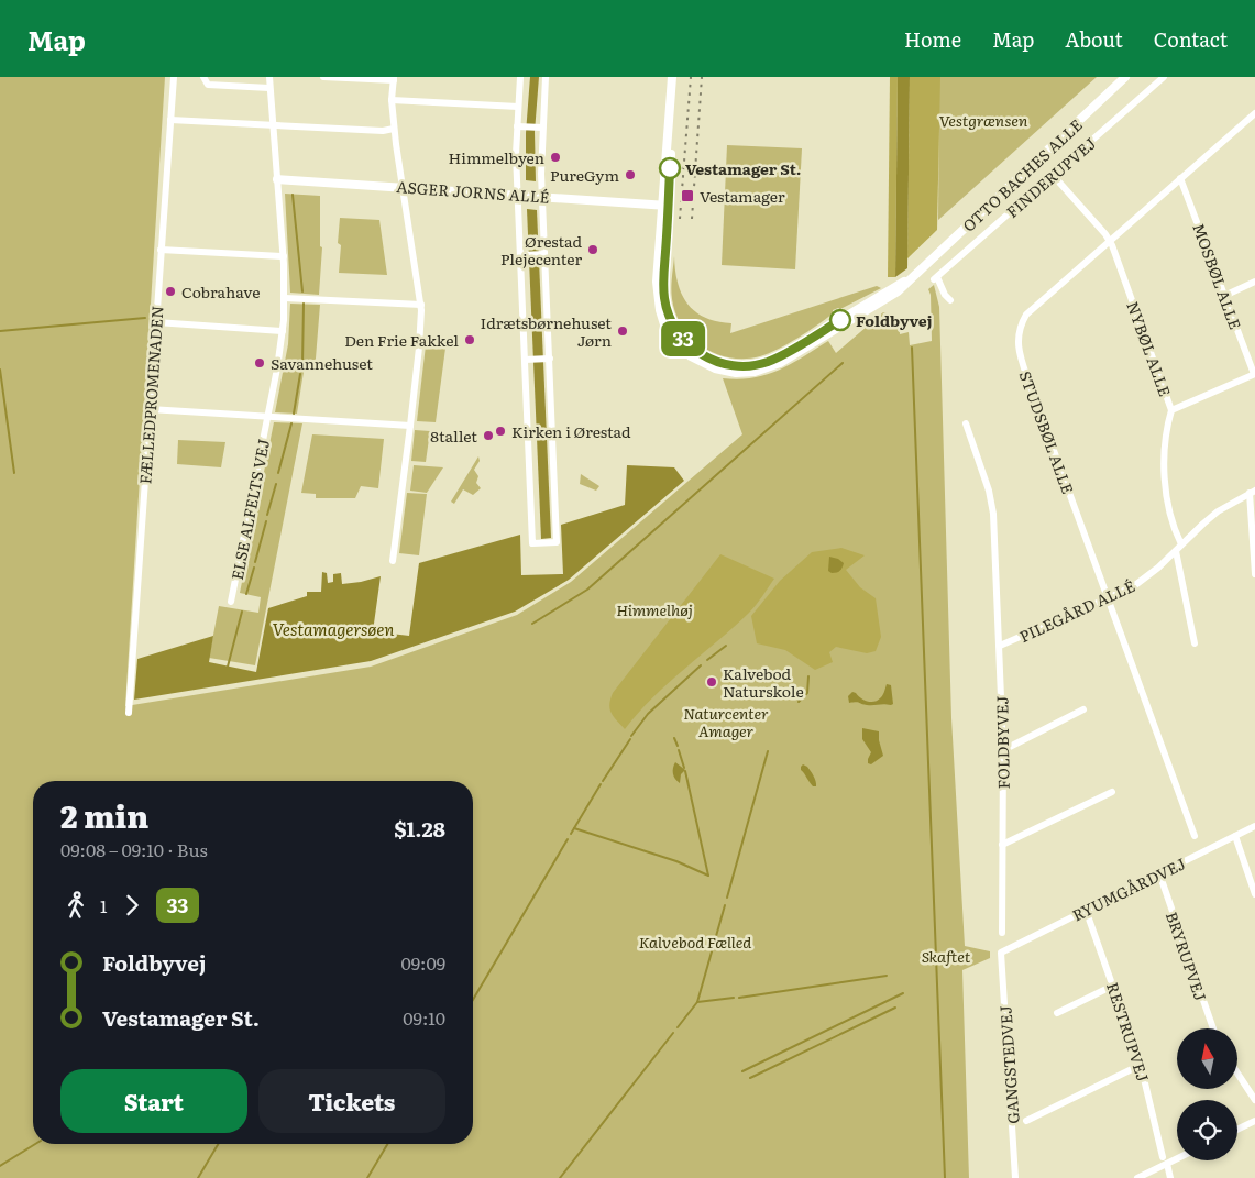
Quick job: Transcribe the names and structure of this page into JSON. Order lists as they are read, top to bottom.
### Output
{
  "streets": {
    "street": [
      "OTTO BACHES ALLE",
      "FINDERUPVEJ",
      "ASGER JORNS ALLÉ",
      "MOSBØL ALLE",
      "NYBØL ALLE",
      "FÆLLEDPROMENADEN",
      "STUDSBØL ALLE",
      "ELSE ALFELTS VEJ",
      "PILEGÅRD ALLÉ",
      "FOLDBYVEJ",
      "RYUMGÅRDVEJ",
      "BRYRUPVEJ",
      "RESTRUPVEJ",
      "GANGSTEDVEJ"
    ]
  },
  "crossings": [
    ["OTTO BACHES ALLE", "ASGER JORNS ALLÉ"],
    ["FINDERUPVEJ", "NYBØL ALLE"],
    ["ASGER JORNS ALLÉ", "ELSE ALFELTS VEJ"],
    ["MOSBØL ALLE", "STUDSBØL ALLE"],
    ["NYBØL ALLE", "STUDSBØL ALLE"],
    ["NYBØL ALLE", "PILEGÅRD ALLÉ"],
    ["FÆLLEDPROMENADEN", "ELSE ALFELTS VEJ"],
    ["STUDSBØL ALLE", "PILEGÅRD ALLÉ"],
    ["PILEGÅRD ALLÉ", "FOLDBYVEJ"],
    ["RYUMGÅRDVEJ", "BRYRUPVEJ"],
    ["RYUMGÅRDVEJ", "RESTRUPVEJ"],
    ["RYUMGÅRDVEJ", "GANGSTEDVEJ"]
  ],
  "water": ["Vestamagersøen"],
  "parks": [
    "Vestgrænsen",
    "Himmelhøj",
    "Naturcenter Amager",
    "Kalvebod Fælled",
    "Skaftet"
  ],
  "places": {
    "other": [
      "Himmelbyen",
      "Vestamager St.",
      "PureGym",
      "Ørestad Plejecenter",
      "Cobrahave",
      "Foldbyvej",
      "Idrætsbørnehuset Jørn",
      "Den Frie Fakkel",
      "Savannehuset",
      "Kirken i Ørestad",
      "8tallet",
      "Kalvebod Naturskole"
    ],
    "transit": ["Vestamager"]
  },
  "lines": ["bus line 33"],
  "north": "top",
  "page": {
    "header": "Map",
    "nav": [
      "Home",
      "Map",
      "About",
      "Contact"
    ],
    "on_map": "33",
    "heading": ["2 min", "09:08 – 09:10 · Bus", "$1.28"],
    "legs": ["1", "33"],
    "list": [
      {
        "name": "Foldbyvej",
        "value": "09:09"
      },
      {
        "name": "Vestamager St.",
        "value": "09:10"
      }
    ],
    "buttons": ["Start", "Tickets"]
  }
}
